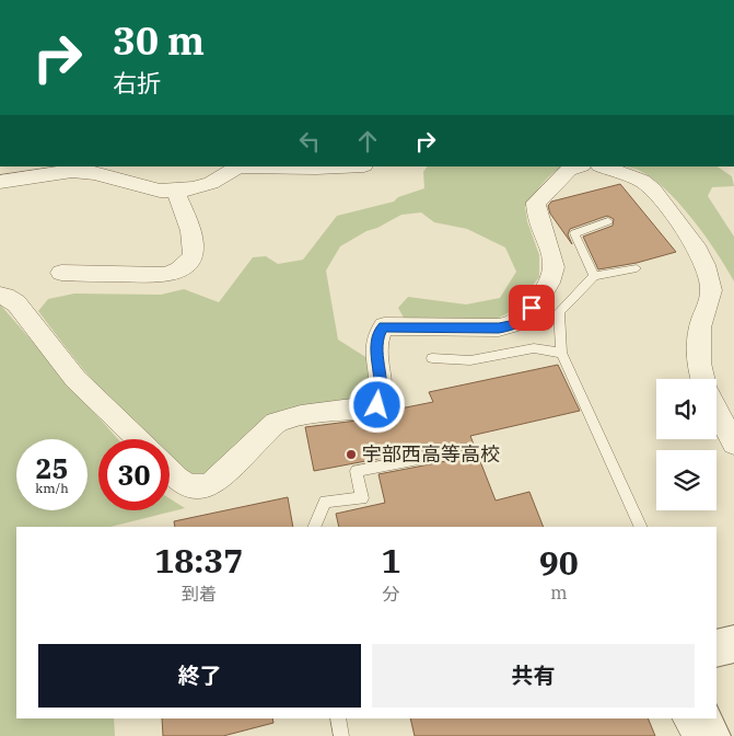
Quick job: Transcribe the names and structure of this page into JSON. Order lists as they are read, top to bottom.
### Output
{
  "places": ["宇部西高等高校"],
  "page": {
    "turn": ["30 m", "右折"],
    "speed": "25 km/h",
    "limit": "30",
    "eta": [
      "18:37",
      "到着",
      "1",
      "分",
      "90",
      "m"
    ],
    "buttons": ["終了", "共有"]
  }
}
